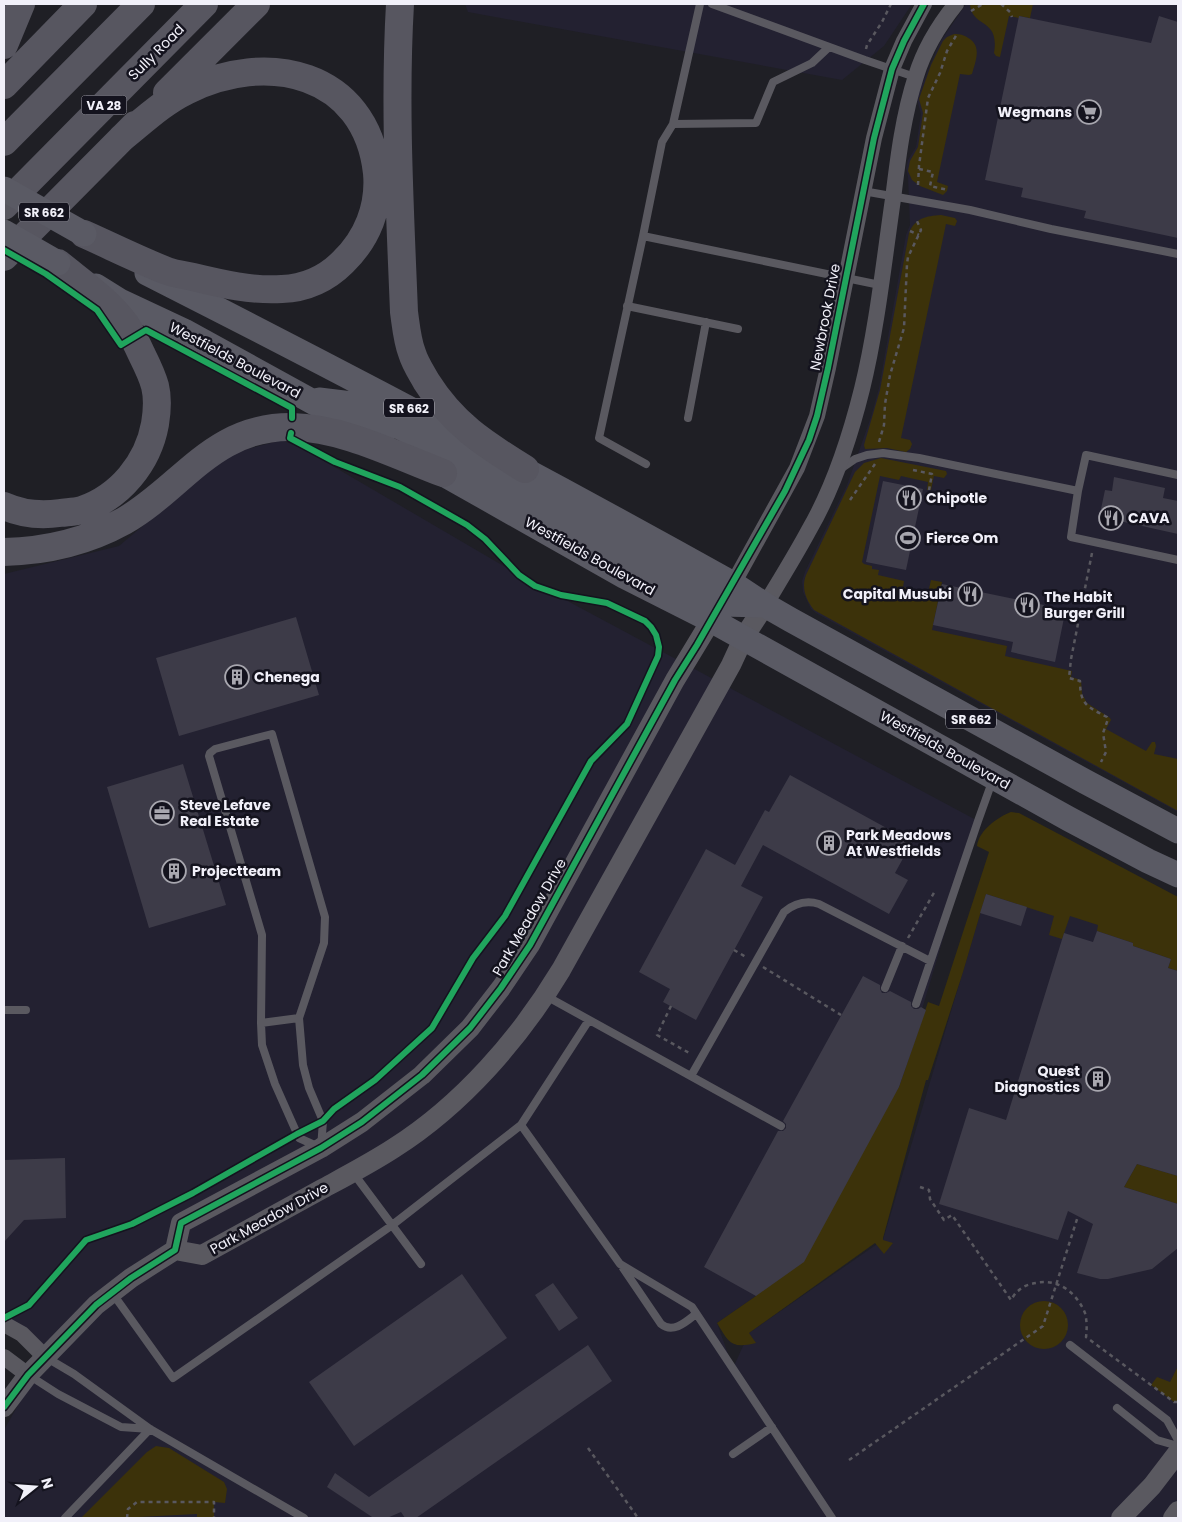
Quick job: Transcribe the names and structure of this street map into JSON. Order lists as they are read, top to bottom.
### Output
{
  "streets": {
    "highway": ["Sully Road", "VA 28"],
    "main road": ["SR 662", "Westfields Boulevard"],
    "street": ["Newbrook Drive", "Park Meadow Drive"]
  },
  "crossings": [
    ["Newbrook Drive", "Westfields Boulevard"],
    ["Newbrook Drive", "Park Meadow Drive"],
    ["Westfields Boulevard", "Park Meadow Drive"]
  ],
  "places": {
    "supermarket": ["Wegmans"],
    "restaurant": [
      "Chipotle",
      "CAVA",
      "Capital Musubi",
      "The Habit Burger Grill"
    ],
    "sports": ["Fierce Om"],
    "building": [
      "Chenega",
      "Park Meadows At Westfields",
      "Projectteam",
      "Quest Diagnostics"
    ],
    "office": ["Steve Lefave Real Estate"]
  },
  "north": "right"
}
